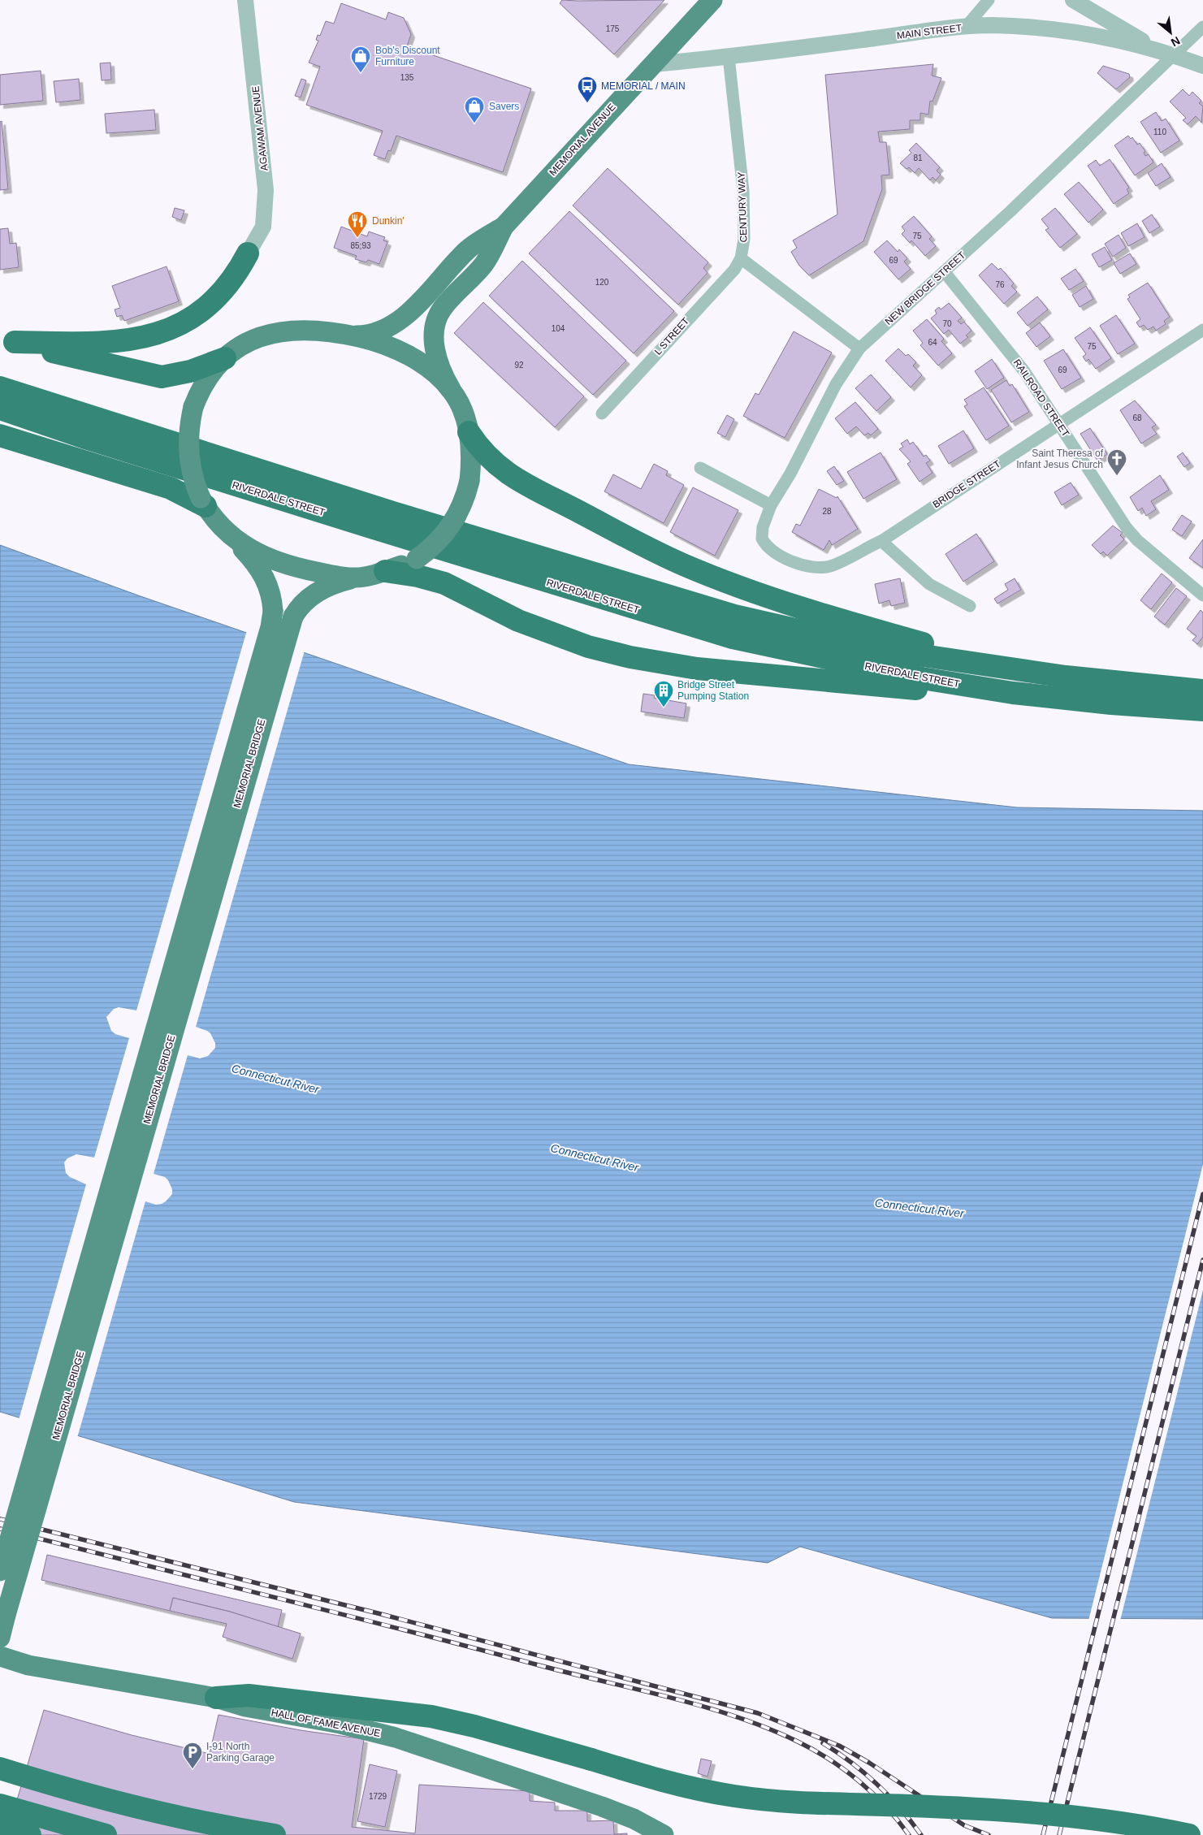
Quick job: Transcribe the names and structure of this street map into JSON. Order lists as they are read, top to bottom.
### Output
{
  "streets": {
    "highway": ["RIVERDALE STREET"],
    "main road": ["MEMORIAL AVENUE", "MEMORIAL BRIDGE", "HALL OF FAME AVENUE"],
    "street": [
      "MAIN STREET",
      "AGAWAM AVENUE",
      "CENTURY WAY",
      "NEW BRIDGE STREET",
      "L STREET",
      "RAILROAD STREET",
      "BRIDGE STREET"
    ]
  },
  "crossings": [
    ["MAIN STREET", "MEMORIAL AVENUE"],
    ["MAIN STREET", "CENTURY WAY"],
    ["MAIN STREET", "NEW BRIDGE STREET"],
    ["MEMORIAL AVENUE", "MEMORIAL BRIDGE"],
    ["CENTURY WAY", "L STREET"],
    ["NEW BRIDGE STREET", "RAILROAD STREET"],
    ["NEW BRIDGE STREET", "BRIDGE STREET"],
    ["RAILROAD STREET", "BRIDGE STREET"]
  ],
  "water": ["Connecticut River"],
  "places": {
    "shop": ["Bob's Discount Furniture", "Savers"],
    "bus stop": ["MEMORIAL / MAIN"],
    "restaurant": ["Dunkin'"],
    "church": ["Saint Theresa of Infant Jesus Church"],
    "building": ["Bridge Street Pumping Station"],
    "parking": ["I-91 North Parking Garage"]
  },
  "house_numbers": [
    "175",
    "135",
    "110",
    "81",
    "75",
    "85;93",
    "69",
    "120",
    "76",
    "70",
    "104",
    "64",
    "75",
    "92",
    "69",
    "68",
    "28",
    "1729"
  ],
  "north": "bottom right"
}
